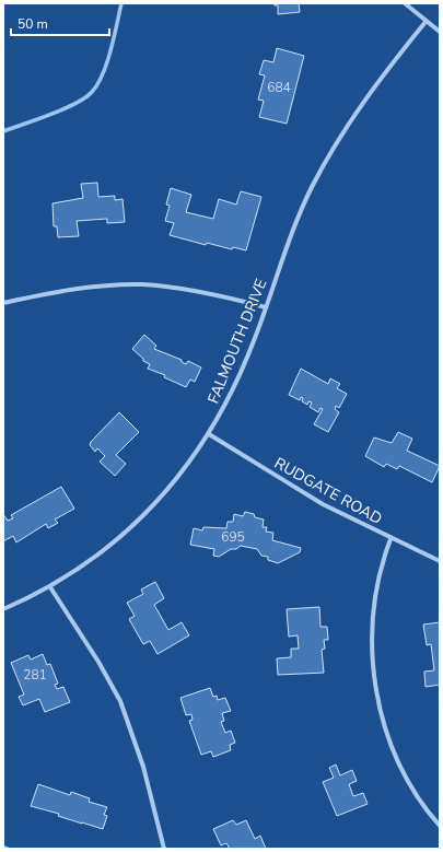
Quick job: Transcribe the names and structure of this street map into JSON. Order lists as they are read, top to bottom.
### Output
{
  "streets": {
    "street": ["FALMOUTH DRIVE", "RUDGATE ROAD"]
  },
  "crossings": [
    ["FALMOUTH DRIVE", "RUDGATE ROAD"]
  ],
  "house_numbers": ["684", "695", "281"],
  "scale_bar": "50 m"
}
